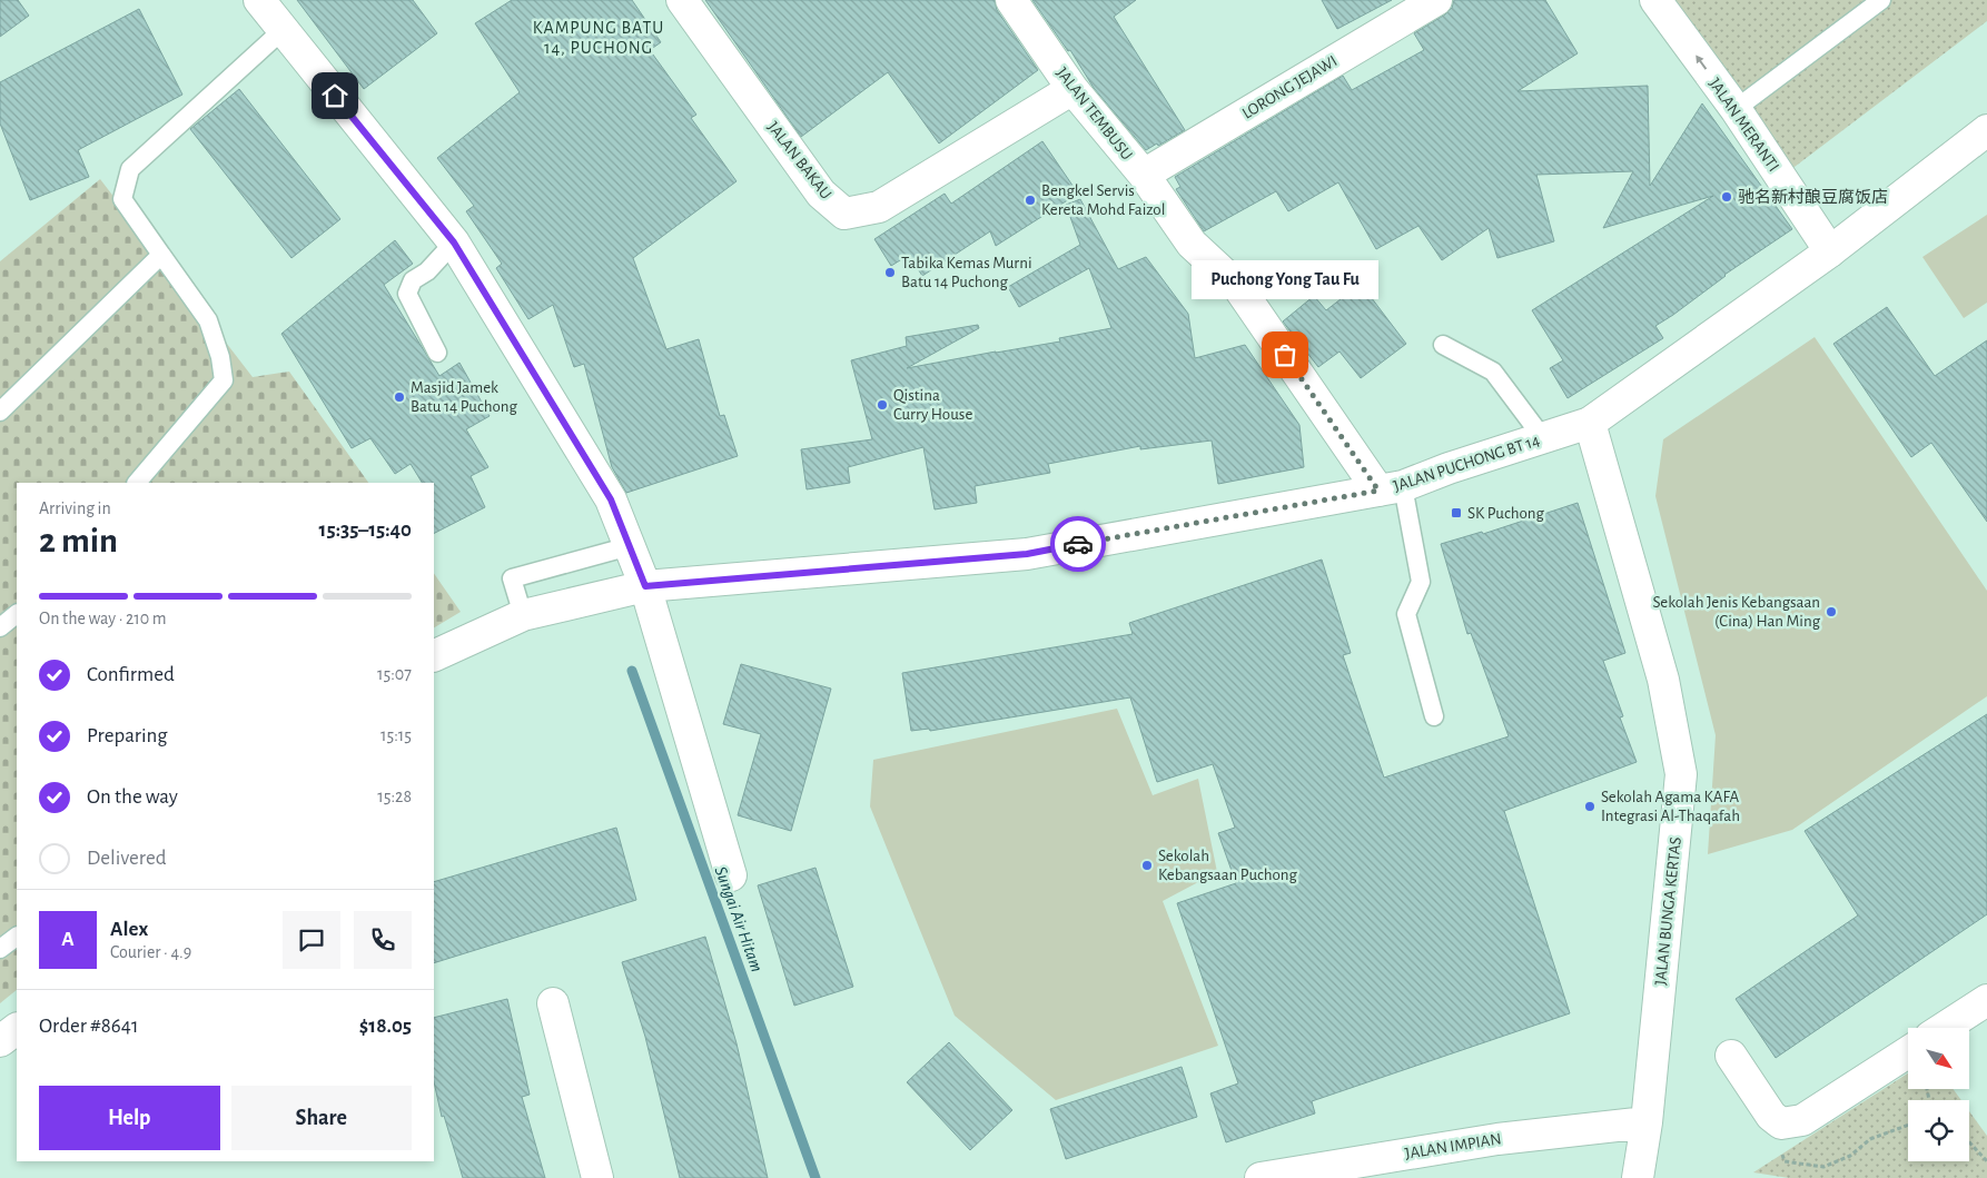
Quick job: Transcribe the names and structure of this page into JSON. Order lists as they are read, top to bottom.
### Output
{
  "streets": {
    "street": [
      "LORONG JEJAWI",
      "JALAN TEMBUSU",
      "JALAN MERANTI",
      "JALAN BAKAU",
      "JALAN PUCHONG BT 14",
      "JALAN BUNGA KERTAS",
      "JALAN IMPIAN"
    ]
  },
  "crossings": [
    ["LORONG JEJAWI", "JALAN TEMBUSU"],
    ["JALAN TEMBUSU", "JALAN BAKAU"],
    ["JALAN TEMBUSU", "JALAN PUCHONG BT 14"],
    ["JALAN MERANTI", "JALAN PUCHONG BT 14"],
    ["JALAN PUCHONG BT 14", "JALAN BUNGA KERTAS"],
    ["JALAN BUNGA KERTAS", "JALAN IMPIAN"]
  ],
  "one_way": ["JALAN MERANTI"],
  "districts": ["KAMPUNG BATU 14, PUCHONG"],
  "water": ["Sungai Air Hitam"],
  "places": {
    "other": [
      "驰名新村酿豆腐饭店",
      "Bengkel Servis Kereta Mohd Faizol",
      "Tabika Kemas Murni Batu 14 Puchong",
      "Puchong Yong Tau Fu",
      "Masjid Jamek Batu 14 Puchong",
      "Qistina Curry House",
      "Sekolah Jenis Kebangsaan (Cina) Han Ming",
      "Sekolah Agama KAFA Integrasi Al-Thaqafah",
      "Sekolah Kebangsaan Puchong"
    ],
    "transit": ["SK Puchong"]
  },
  "north": "bottom right",
  "page": {
    "bubble": "Puchong Yong Tau Fu",
    "heading": ["2 min", "Arriving in", "15:35–15:40"],
    "panel": [
      "Alex",
      "Courier · 4.9",
      "Order #8641",
      "$18.05"
    ],
    "bar": "On the way · 210 m",
    "list": [
      ["Confirmed", "15:07"],
      ["Preparing", "15:15"],
      ["On the way", "15:28"],
      "Delivered"
    ],
    "round": "A",
    "buttons": ["Help", "Share"]
  }
}
